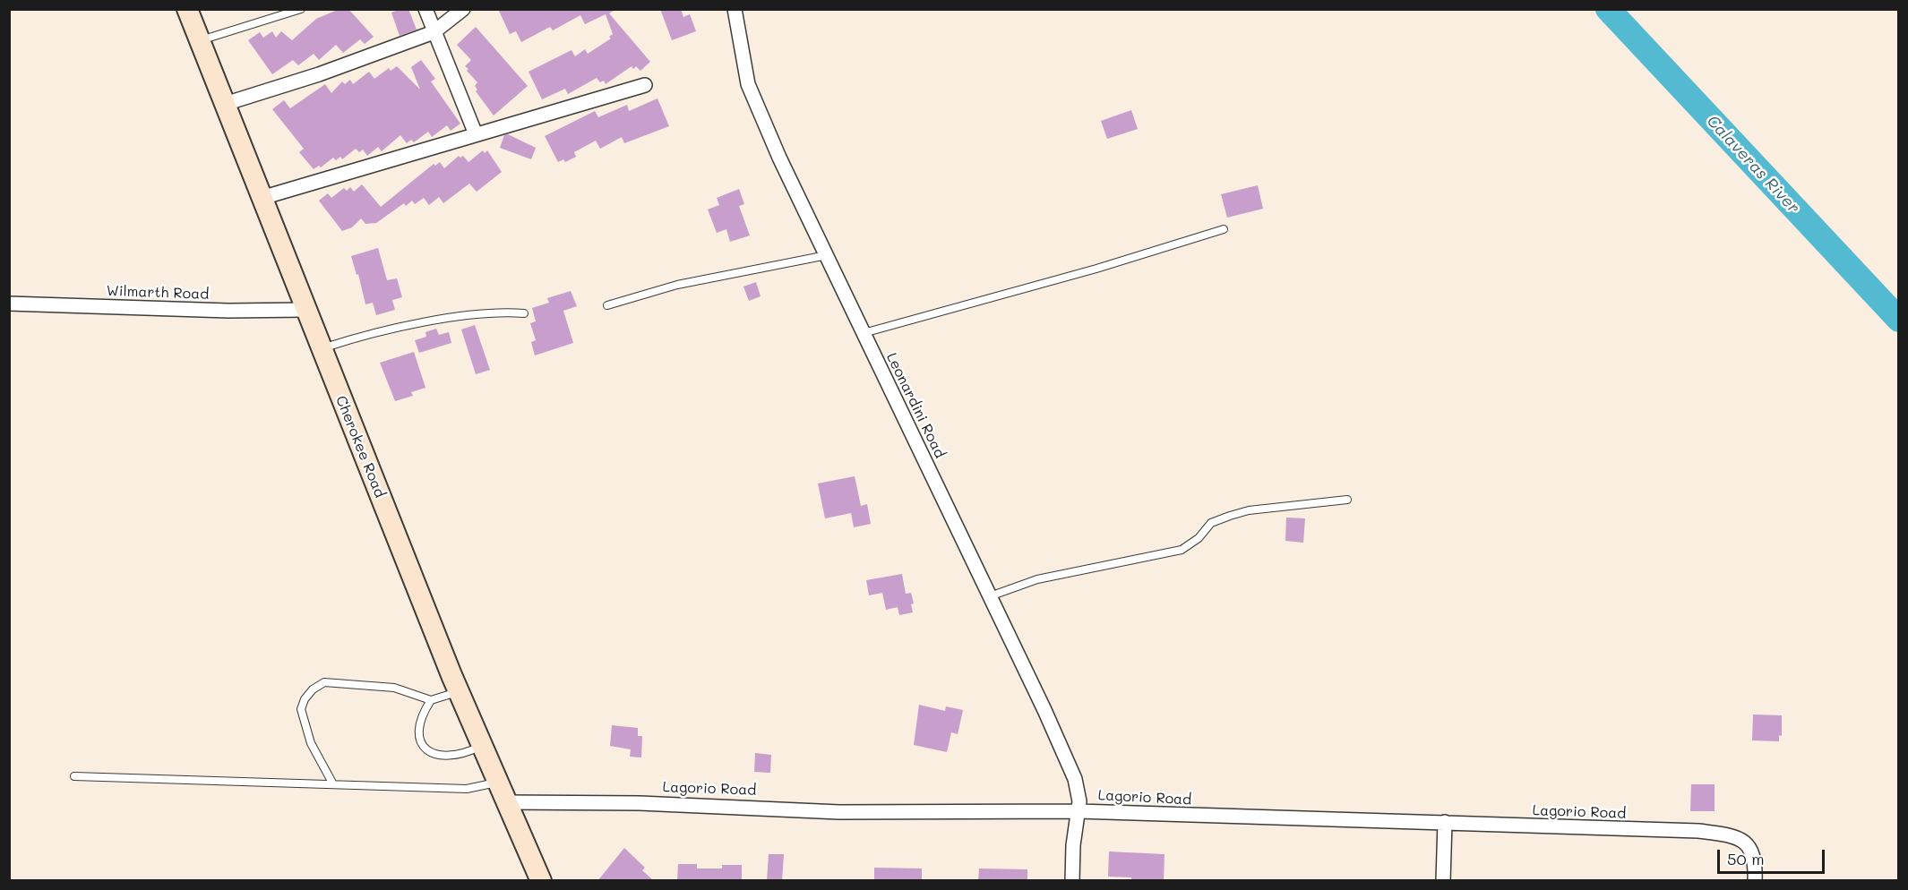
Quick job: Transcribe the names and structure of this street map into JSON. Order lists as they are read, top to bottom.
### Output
{
  "streets": {
    "street": [
      "Wilmarth Road",
      "Leonardini Road",
      "Cherokee Road",
      "Lagorio Road"
    ]
  },
  "crossings": [
    ["Wilmarth Road", "Cherokee Road"],
    ["Leonardini Road", "Lagorio Road"],
    ["Cherokee Road", "Lagorio Road"]
  ],
  "water": ["Calaveras River"],
  "scale_bar": "50 m"
}
